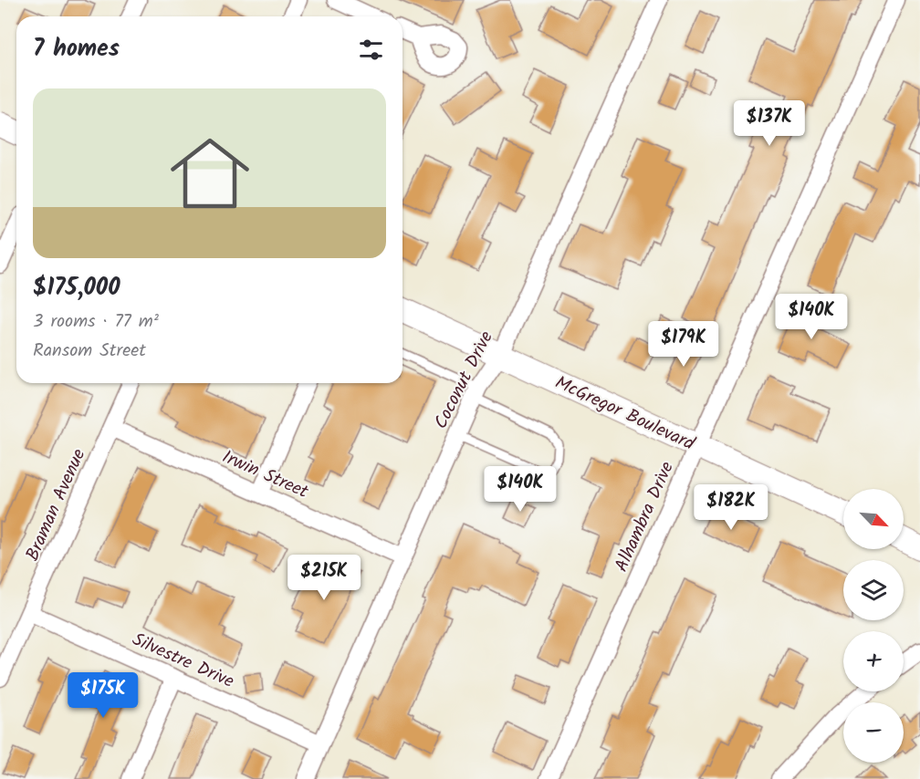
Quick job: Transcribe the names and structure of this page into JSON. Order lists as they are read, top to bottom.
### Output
{
  "streets": {
    "main road": ["McGregor Boulevard"],
    "street": [
      "Coconut Drive",
      "Irwin Street",
      "Braman Avenue",
      "Alhambra Drive",
      "Silvestre Drive"
    ]
  },
  "crossings": [
    ["Coconut Drive", "McGregor Boulevard"],
    ["Coconut Drive", "Irwin Street"],
    ["Coconut Drive", "Silvestre Drive"],
    ["McGregor Boulevard", "Alhambra Drive"],
    ["Irwin Street", "Braman Avenue"],
    ["Braman Avenue", "Silvestre Drive"]
  ],
  "north": "bottom right",
  "page": {
    "heading": "7 homes",
    "list": [
      {
        "name": "$175,000",
        "note": "3 rooms · 77 m² · Ransom Street"
      }
    ],
    "price": [
      "$137K",
      "$140K",
      "$179K",
      "$140K",
      "$182K",
      "$215K",
      "$175K"
    ],
    "map_buttons": ["+", "−"]
  }
}
